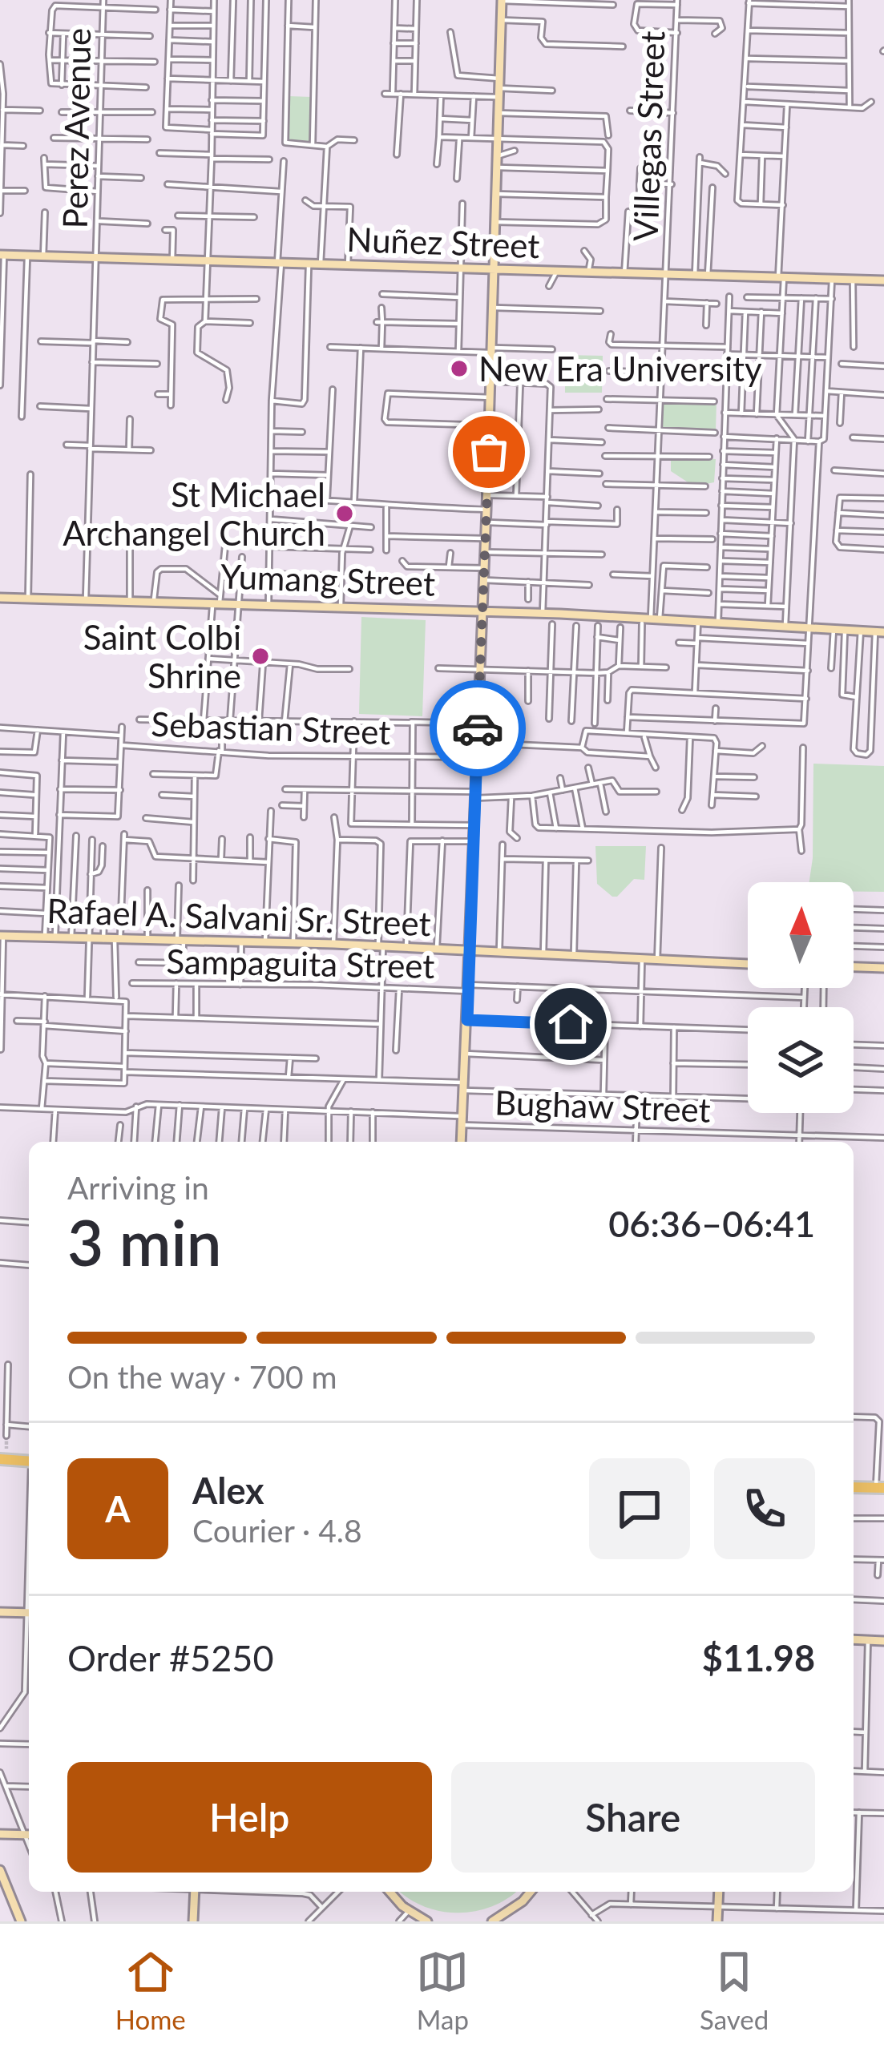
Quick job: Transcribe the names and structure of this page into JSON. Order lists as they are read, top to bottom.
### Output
{
  "streets": {
    "main road": ["Nuñez Street", "Yumang Street", "Rafael A. Salvani Sr. Street"],
    "street": [
      "Perez Avenue",
      "Villegas Street",
      "Sebastian Street",
      "Sampaguita Street",
      "Bughaw Street"
    ]
  },
  "crossings": [
    ["Perez Avenue", "Nuñez Street"],
    ["Perez Avenue", "Yumang Street"],
    ["Villegas Street", "Nuñez Street"],
    ["Villegas Street", "Yumang Street"]
  ],
  "places": ["New Era University", "St Michael Archangel Church", "Saint Colbi Shrine"],
  "north": "top",
  "page": {
    "heading": ["3 min", "Arriving in", "06:36–06:41"],
    "panel": [
      "Alex",
      "Courier · 4.8",
      "Order #5250",
      "$11.98"
    ],
    "bar": "On the way · 700 m",
    "round": "A",
    "buttons": ["Help", "Share"],
    "tabs": ["Home", "Map", "Saved"]
  }
}
